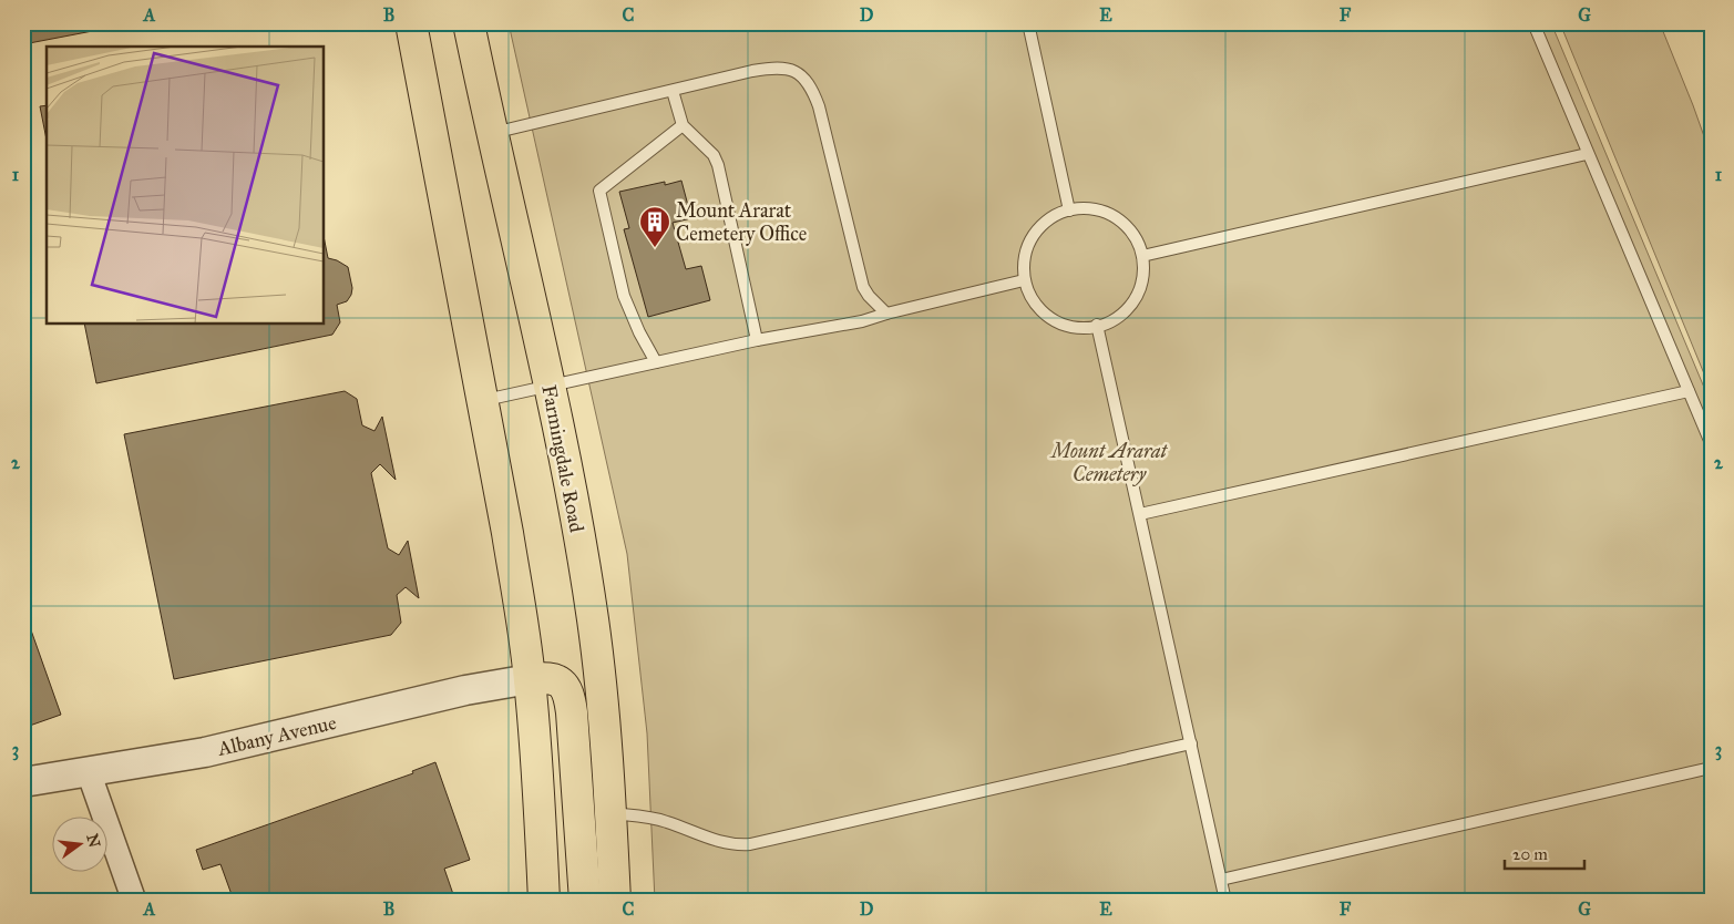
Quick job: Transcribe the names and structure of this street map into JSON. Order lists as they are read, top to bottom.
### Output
{
  "streets": {
    "main road": ["Farmingdale Road"],
    "street": ["Albany Avenue"]
  },
  "parks": ["Mount Ararat Cemetery"],
  "places": {
    "building": ["Mount Ararat Cemetery Office"]
  },
  "scale_bar": "20 m",
  "north": "right",
  "grid": {
    "columns": [
      "A",
      "B",
      "C",
      "D",
      "E",
      "F",
      "G"
    ],
    "rows": ["1", "2", "3"]
  }
}
